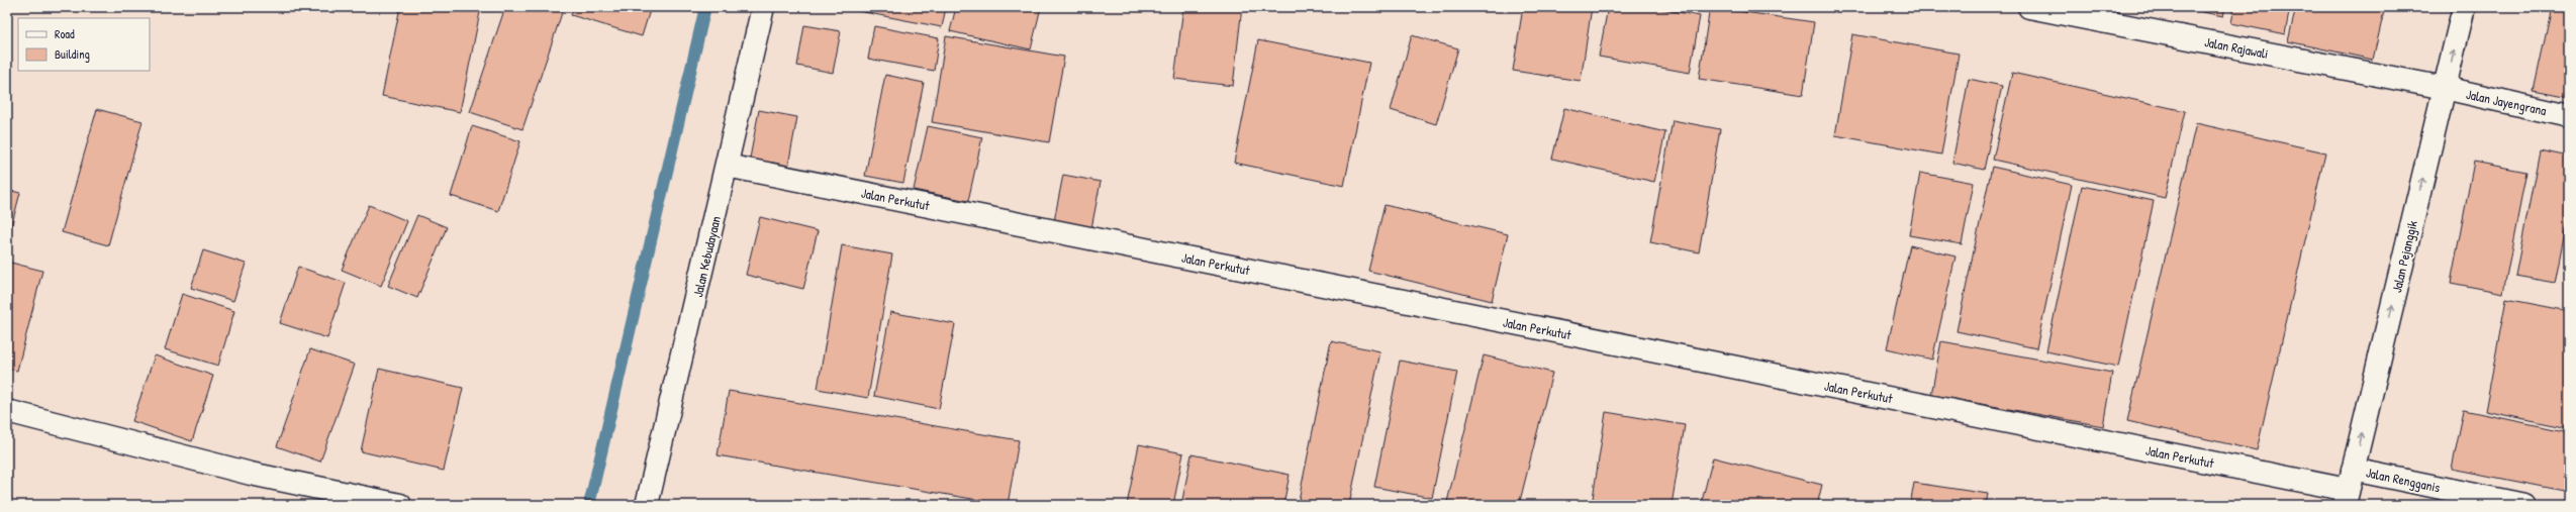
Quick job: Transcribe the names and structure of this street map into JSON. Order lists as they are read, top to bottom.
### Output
{
  "streets": {
    "street": [
      "Jalan Rajawali",
      "Jalan Jayengrana",
      "Jalan Perkutut",
      "Jalan Kebudayaan",
      "Jalan Pejanggik",
      "Jalan Rengganis"
    ]
  },
  "crossings": [
    ["Jalan Rajawali", "Jalan Jayengrana"],
    ["Jalan Rajawali", "Jalan Pejanggik"],
    ["Jalan Jayengrana", "Jalan Pejanggik"],
    ["Jalan Perkutut", "Jalan Kebudayaan"],
    ["Jalan Perkutut", "Jalan Pejanggik"],
    ["Jalan Perkutut", "Jalan Rengganis"],
    ["Jalan Pejanggik", "Jalan Rengganis"]
  ],
  "one_way": ["Jalan Pejanggik"],
  "legend": ["Road", "Building"]
}
